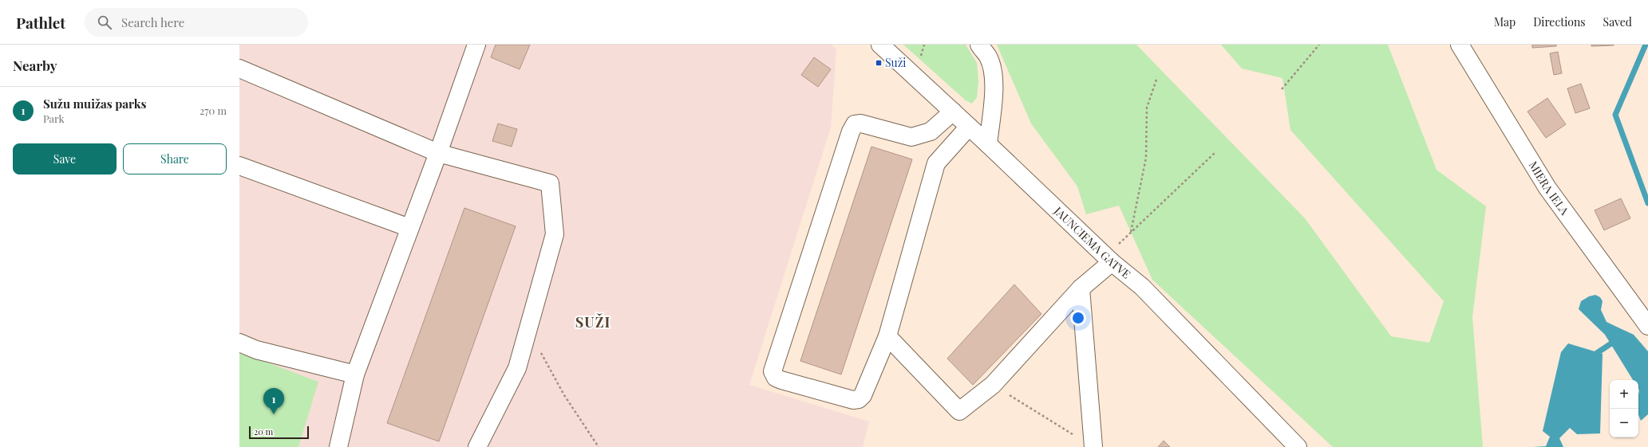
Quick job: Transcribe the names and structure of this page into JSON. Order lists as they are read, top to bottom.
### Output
{
  "streets": {
    "main road": ["MIERA IELA", "JAUNCIEMA GATVE"]
  },
  "districts": ["SUŽI"],
  "places": {
    "transit": ["Suži"]
  },
  "scale_bar": "20 m",
  "page": {
    "header": "Pathlet",
    "search": "Search here",
    "nav": ["Map", "Directions", "Saved"],
    "heading": "Nearby",
    "list": [
      {
        "mark": "1",
        "name": "Sužu muižas parks",
        "note": "Park",
        "value": "270 m"
      }
    ],
    "buttons": ["Save", "Share"],
    "map_buttons": ["+", "−"],
    "pins": "1",
    "scale": "20 m"
  }
}
